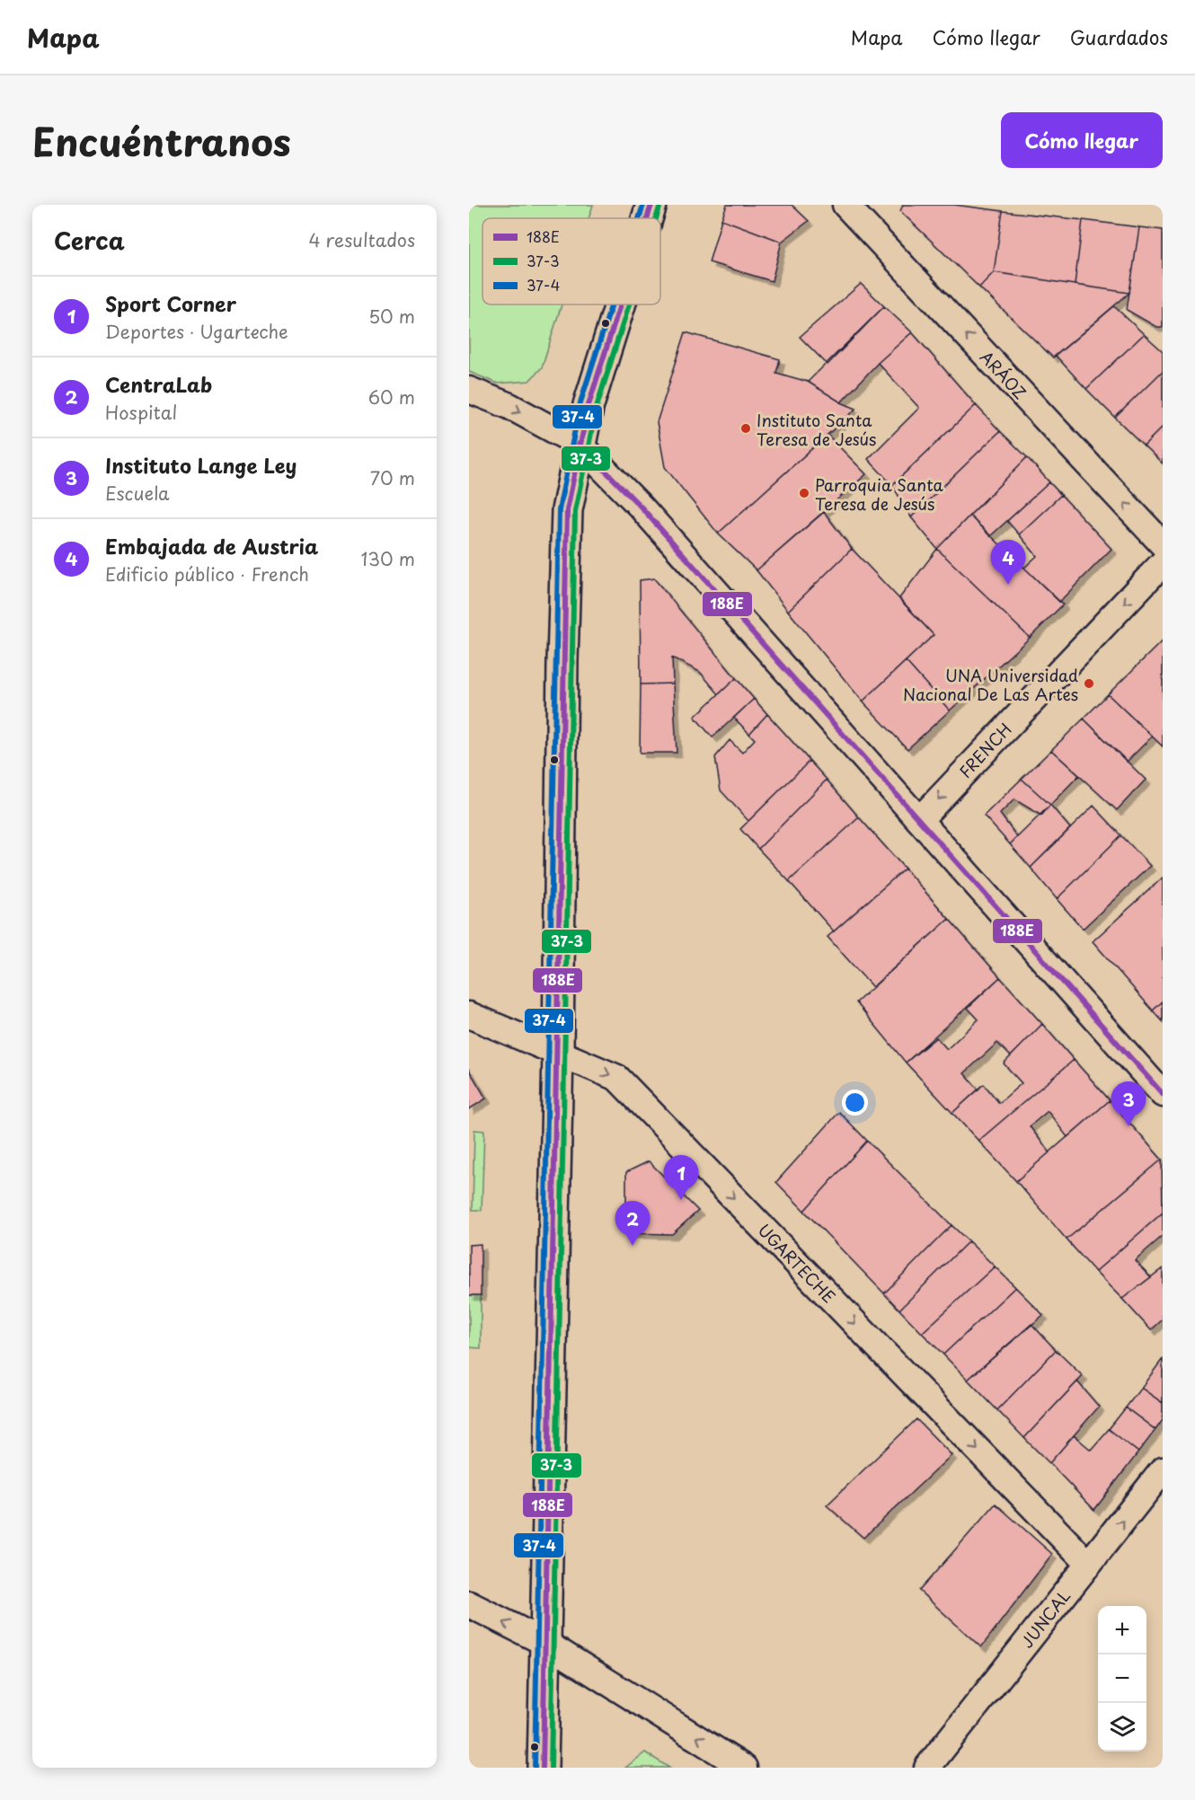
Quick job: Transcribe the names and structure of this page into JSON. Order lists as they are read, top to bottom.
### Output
{
  "streets": {
    "street": [
      "ARÁOZ",
      "FRENCH",
      "UGARTECHE",
      "JUNCAL"
    ]
  },
  "crossings": [
    ["UGARTECHE", "JUNCAL"]
  ],
  "one_way": ["ARÁOZ", "FRENCH", "UGARTECHE"],
  "places": ["Instituto Santa Teresa de Jesús", "Parroquia Santa Teresa de Jesús", "UNA Universidad Nacional De Las Artes"],
  "lines": ["transit line 188E", "transit line 37-4", "transit line 37-3"],
  "legend": ["188E", "37-3", "37-4"],
  "page": {
    "header": "Mapa",
    "nav": ["Mapa", "Cómo llegar", "Guardados"],
    "title": "Encuéntranos",
    "buttons": "Cómo llegar",
    "heading": ["Cerca", "4 resultados"],
    "list": [
      {
        "mark": "1",
        "name": "Sport Corner",
        "note": "Deportes · Ugarteche",
        "value": "50 m"
      },
      {
        "mark": "2",
        "name": "CentraLab",
        "note": "Hospital",
        "value": "60 m"
      },
      {
        "mark": "3",
        "name": "Instituto Lange Ley",
        "note": "Escuela",
        "value": "70 m"
      },
      {
        "mark": "4",
        "name": "Embajada de Austria",
        "note": "Edificio público · French",
        "value": "130 m"
      }
    ],
    "pins": [
      "4",
      "3",
      "1",
      "2"
    ],
    "map_buttons": ["+", "−"]
  }
}
